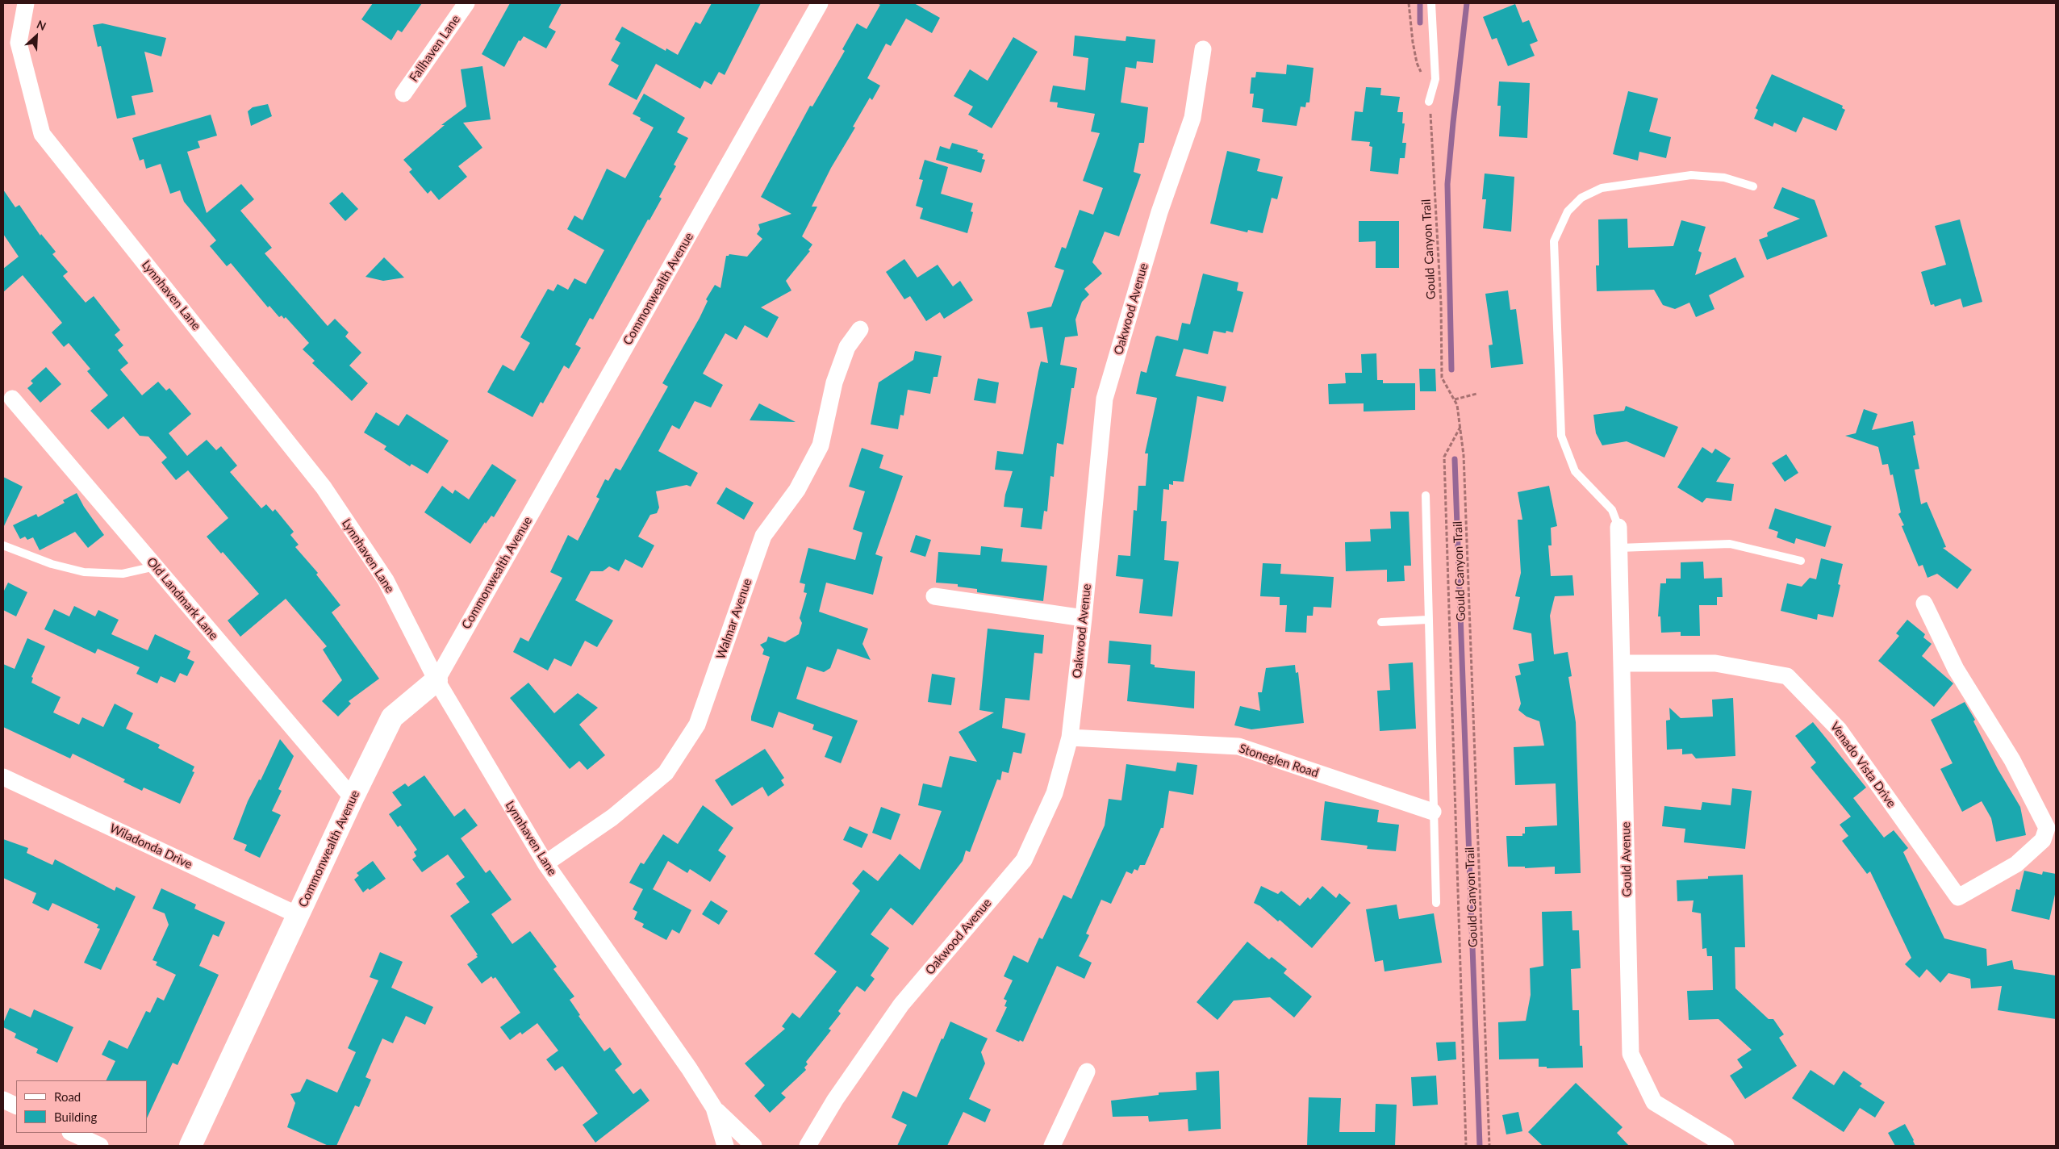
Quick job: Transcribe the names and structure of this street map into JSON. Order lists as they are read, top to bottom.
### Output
{
  "streets": {
    "street": [
      "Fallhaven Lane",
      "Commonwealth Avenue",
      "Lynnhaven Lane",
      "Oakwood Avenue",
      "Old Landmark Lane",
      "Walmar Avenue",
      "Stoneglen Road",
      "Venado Vista Drive",
      "Wiladonda Drive",
      "Gould Avenue"
    ],
    "path": ["Gould Canyon Trail"]
  },
  "crossings": [
    ["Commonwealth Avenue", "Lynnhaven Lane"],
    ["Commonwealth Avenue", "Old Landmark Lane"],
    ["Commonwealth Avenue", "Wiladonda Drive"],
    ["Lynnhaven Lane", "Walmar Avenue"],
    ["Oakwood Avenue", "Stoneglen Road"],
    ["Venado Vista Drive", "Gould Avenue"]
  ],
  "legend": ["Road", "Building"],
  "north": "top right"
}
